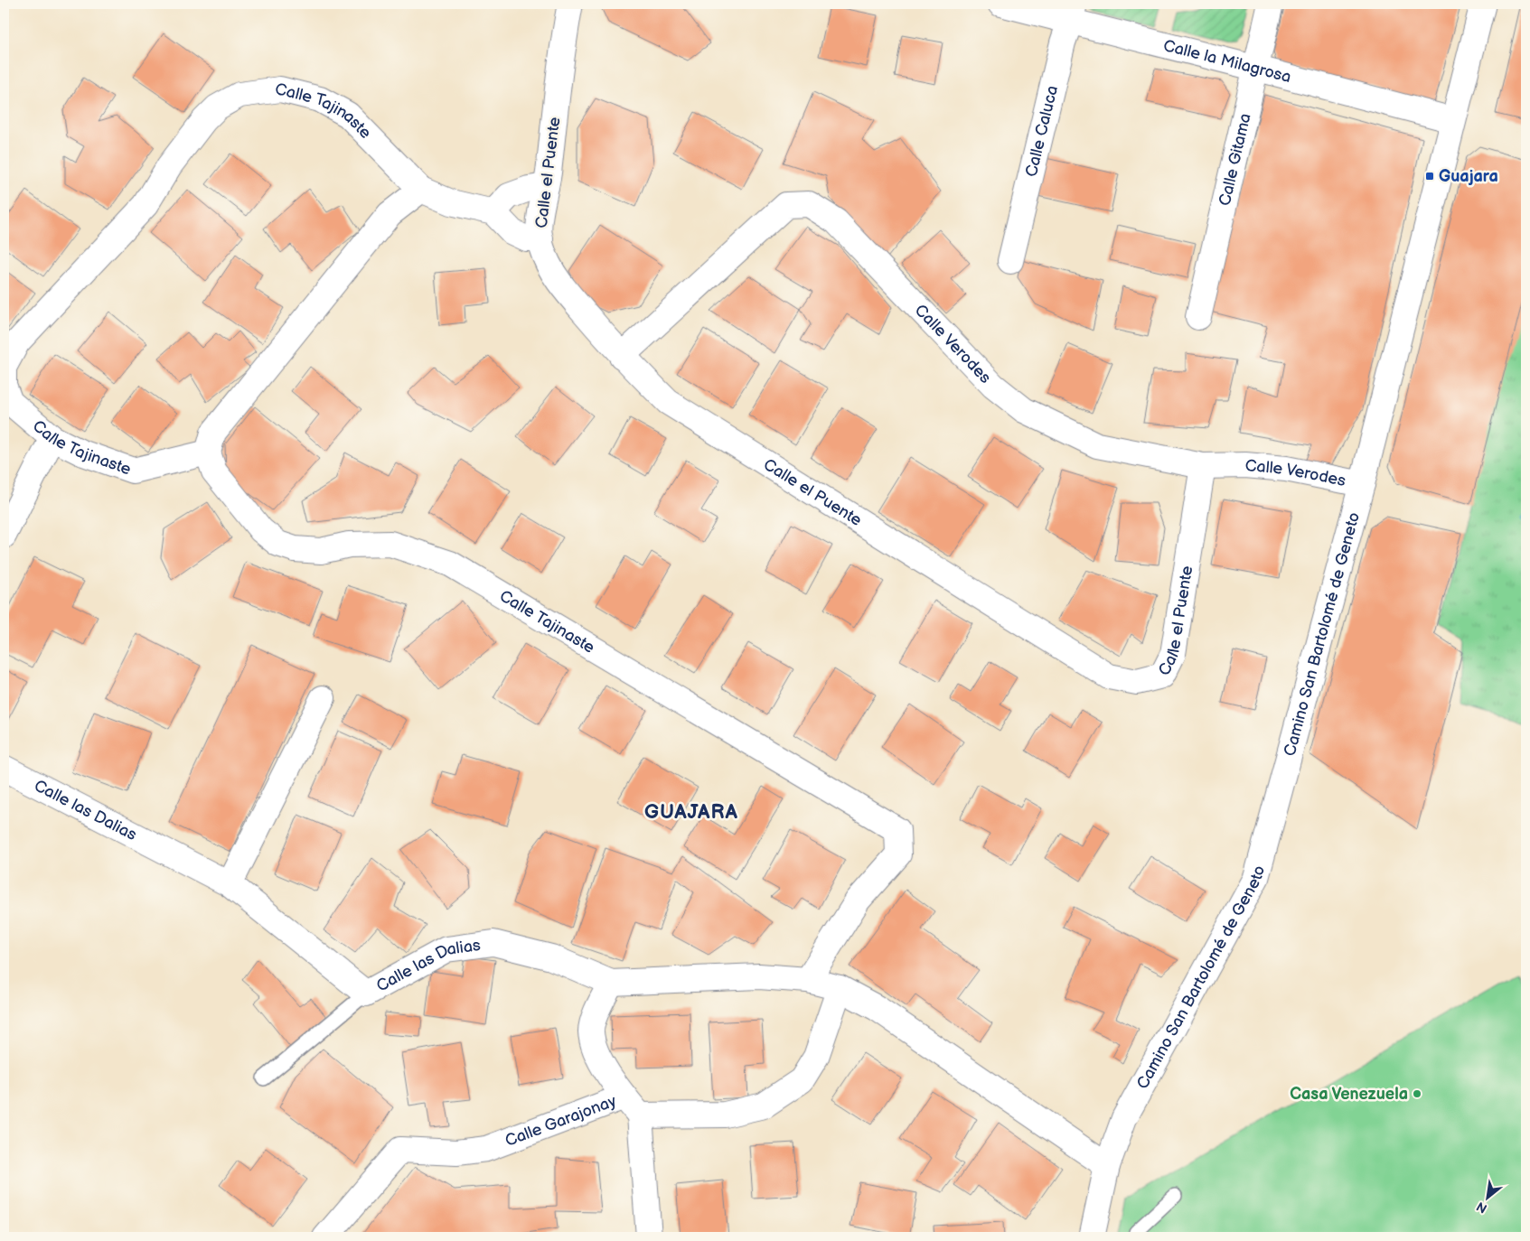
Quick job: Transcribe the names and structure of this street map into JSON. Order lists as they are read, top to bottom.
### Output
{
  "streets": {
    "street": [
      "Calle la Milagrosa",
      "Calle Tajinaste",
      "Calle Caluca",
      "Calle Gitama",
      "Calle el Puente",
      "Calle Verodes",
      "Camino San Bartolomé de Geneto",
      "Calle las Dalias",
      "Calle Garajonay"
    ]
  },
  "crossings": [
    ["Calle la Milagrosa", "Calle Caluca"],
    ["Calle la Milagrosa", "Calle Gitama"],
    ["Calle la Milagrosa", "Camino San Bartolomé de Geneto"],
    ["Calle Tajinaste", "Calle las Dalias"],
    ["Calle el Puente", "Calle Verodes"],
    ["Calle Verodes", "Camino San Bartolomé de Geneto"],
    ["Camino San Bartolomé de Geneto", "Calle las Dalias"],
    ["Calle las Dalias", "Calle Garajonay"]
  ],
  "districts": ["GUAJARA"],
  "places": {
    "transit": ["Guajara"],
    "other": ["Casa Venezuela"]
  },
  "north": "bottom left"
}
